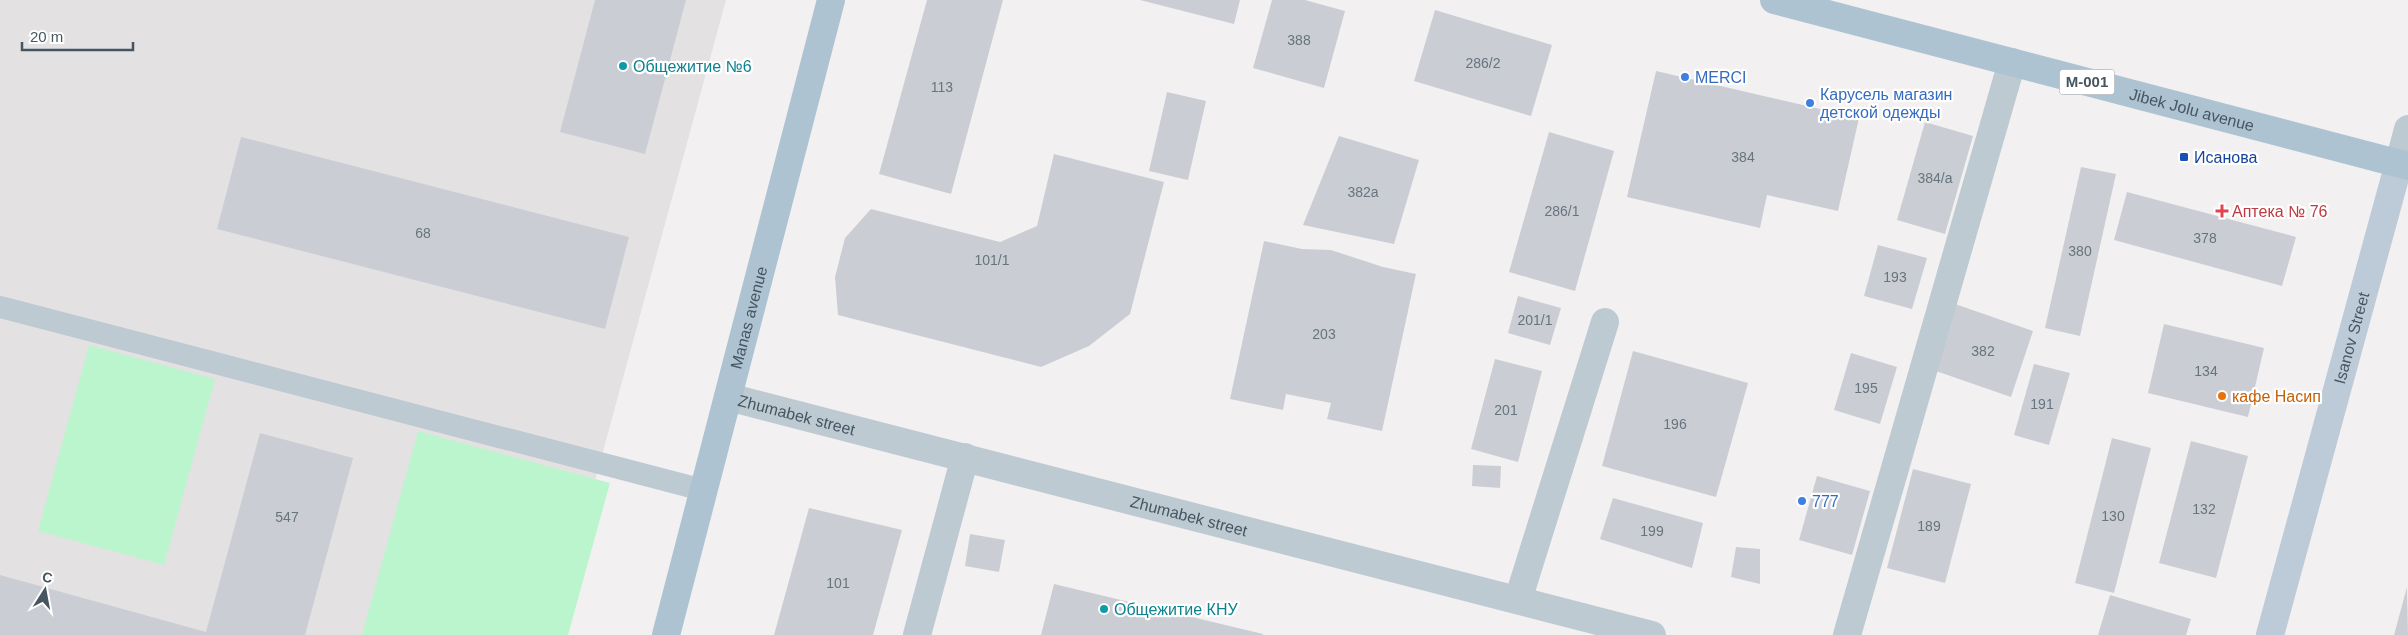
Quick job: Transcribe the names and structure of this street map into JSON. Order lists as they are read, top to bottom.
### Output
{
  "streets": {
    "main road": ["М-001", "Jibek Jolu avenue", "Manas avenue"],
    "street": ["Isanov Street", "Zhumabek street"]
  },
  "crossings": [
    ["Jibek Jolu avenue", "Isanov Street"],
    ["Manas avenue", "Zhumabek street"]
  ],
  "places": {
    "other": [
      "Общежитие №6",
      "MERCI",
      "Карусель магазин детской одежды",
      "кафе Насип",
      "777",
      "Общежитие КНУ"
    ],
    "transit": ["Исанова"],
    "health": ["Аптека № 76"]
  },
  "house_numbers": [
    "388",
    "286/2",
    "113",
    "384",
    "384/a",
    "382а",
    "286/1",
    "68",
    "378",
    "380",
    "101/1",
    "193",
    "201/1",
    "203",
    "382",
    "134",
    "195",
    "191",
    "201",
    "196",
    "132",
    "130",
    "547",
    "189",
    "199",
    "101"
  ],
  "scale_bar": "20 m",
  "north": "top"
}
